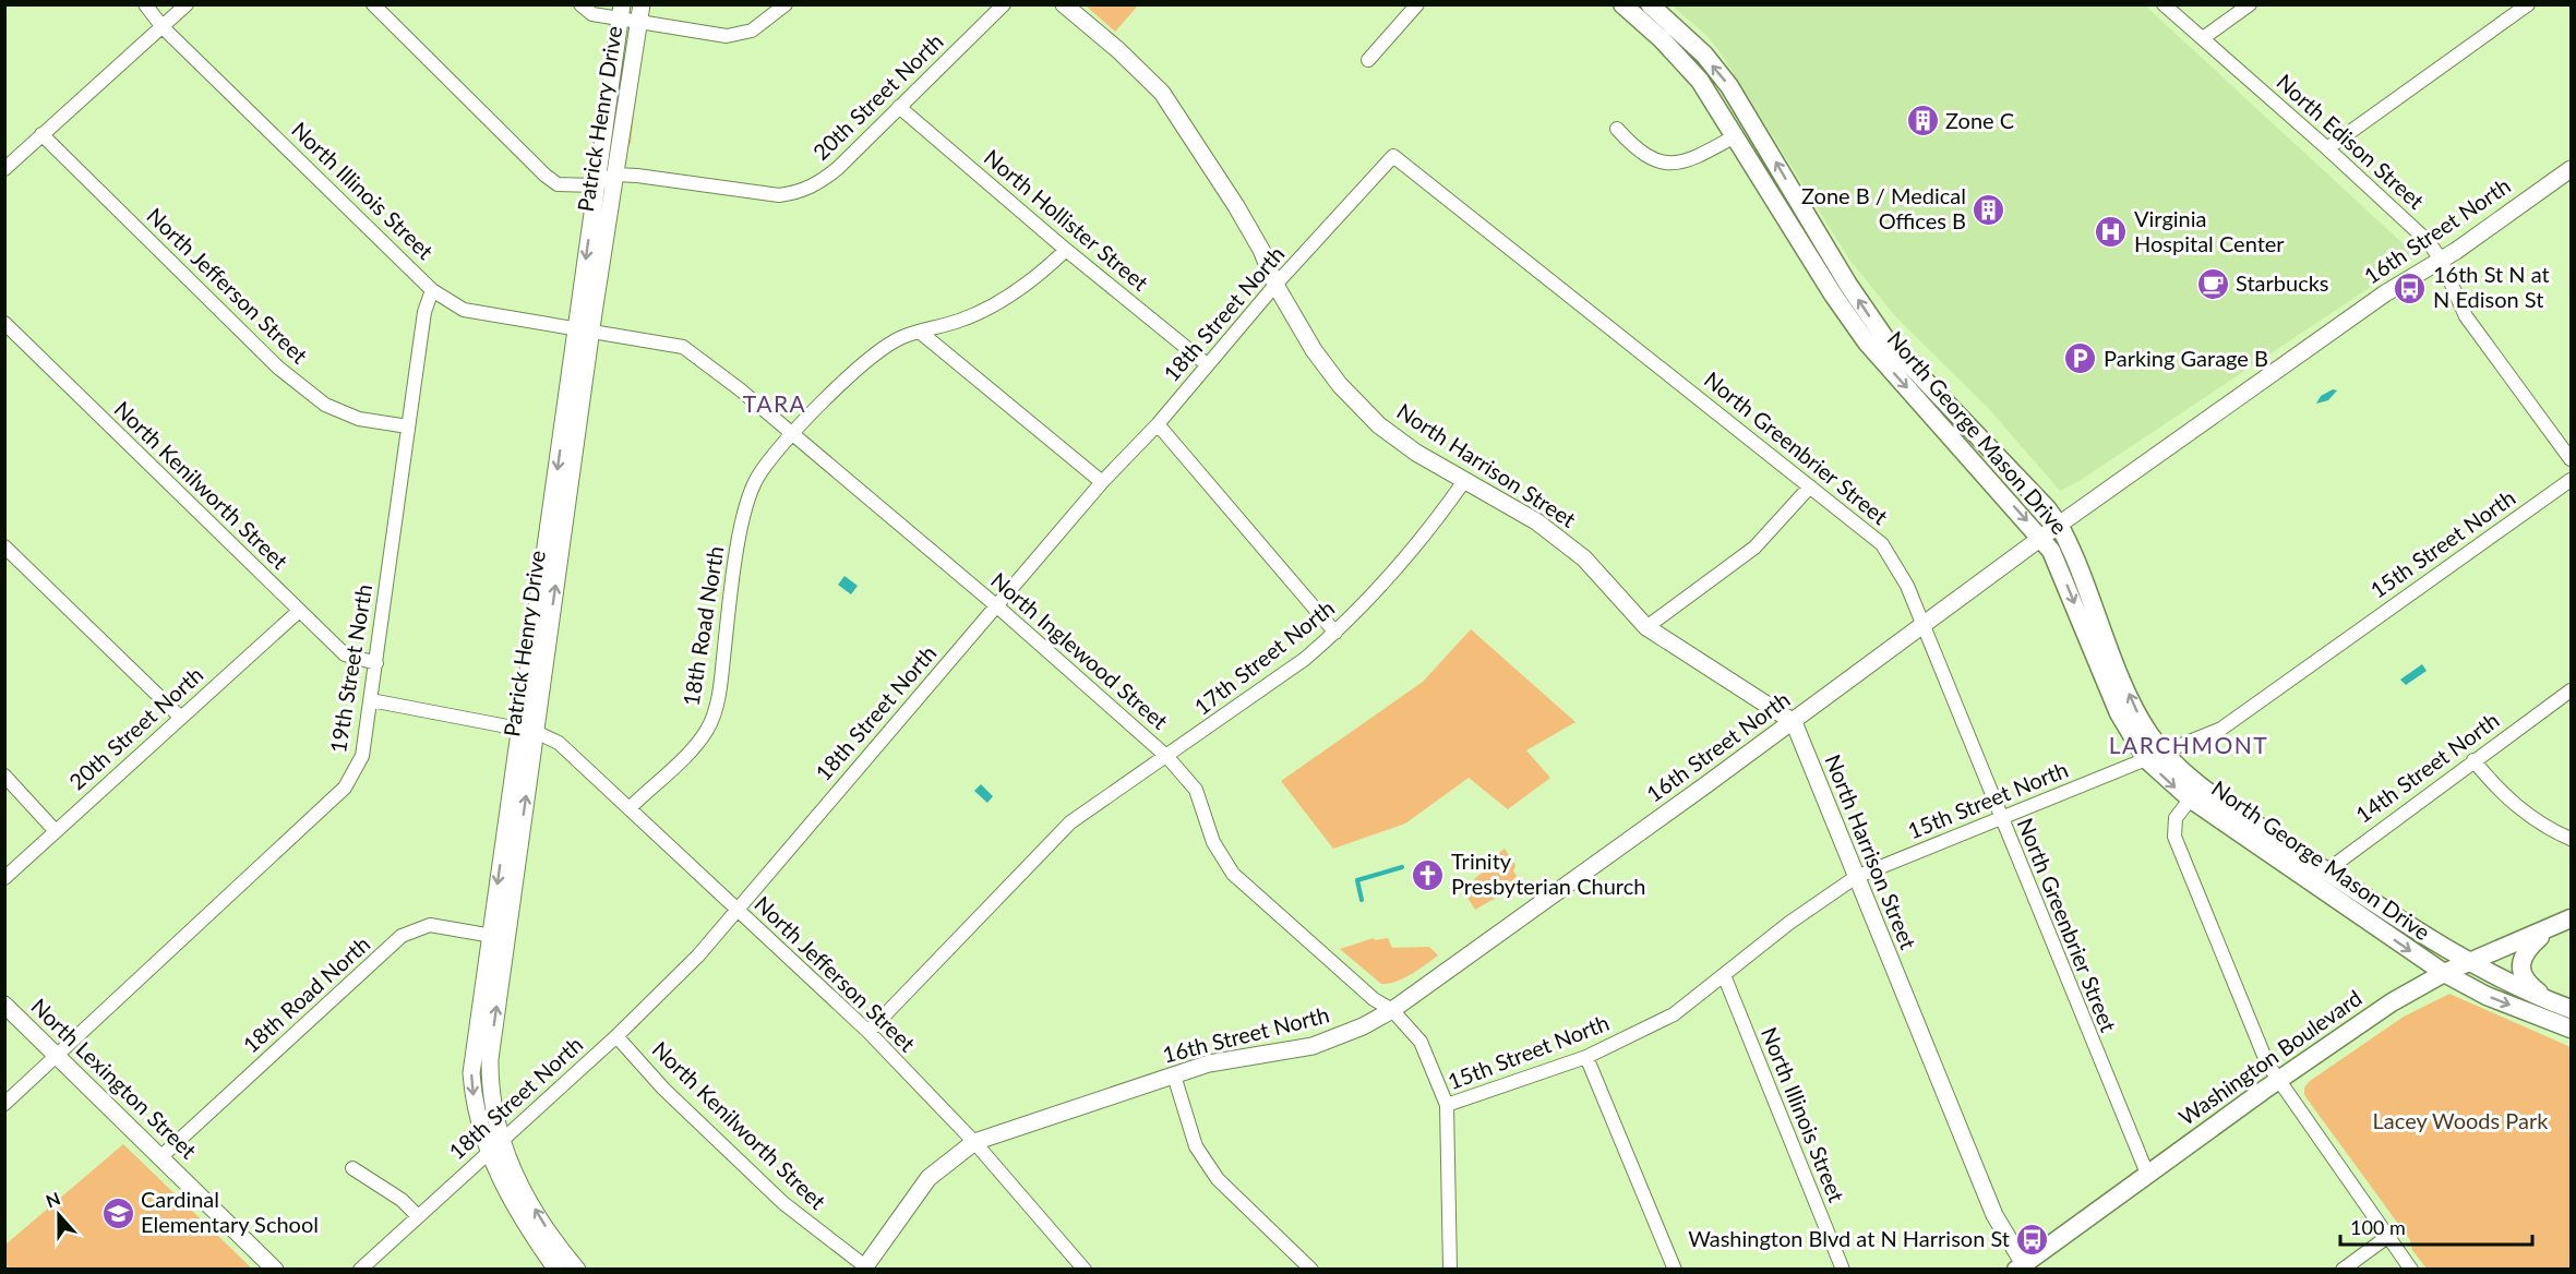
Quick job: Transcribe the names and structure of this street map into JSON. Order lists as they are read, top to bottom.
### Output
{
  "streets": {
    "main road": ["North George Mason Drive", "Washington Boulevard"],
    "street": [
      "20th Street North",
      "Patrick Henry Drive",
      "North Edison Street",
      "North Illinois Street",
      "North Hollister Street",
      "16th Street North",
      "North Jefferson Street",
      "18th Street North",
      "North Greenbrier Street",
      "North Harrison Street",
      "North Kenilworth Street",
      "15th Street North",
      "18th Road North",
      "North Inglewood Street",
      "17th Street North",
      "19th Street North",
      "14th Street North",
      "North Lexington Street"
    ]
  },
  "crossings": [
    ["20th Street North", "Patrick Henry Drive"],
    ["20th Street North", "North Hollister Street"],
    ["20th Street North", "North Kenilworth Street"],
    ["Patrick Henry Drive", "North Illinois Street"],
    ["Patrick Henry Drive", "North Jefferson Street"],
    ["Patrick Henry Drive", "18th Street North"],
    ["Patrick Henry Drive", "18th Road North"],
    ["Patrick Henry Drive", "North Inglewood Street"],
    ["North Edison Street", "16th Street North"],
    ["North Illinois Street", "15th Street North"],
    ["North Illinois Street", "North Inglewood Street"],
    ["North Illinois Street", "19th Street North"],
    ["North Hollister Street", "18th Street North"],
    ["16th Street North", "North Jefferson Street"],
    ["16th Street North", "North George Mason Drive"],
    ["16th Street North", "North Greenbrier Street"],
    ["16th Street North", "North Harrison Street"],
    ["16th Street North", "North Kenilworth Street"],
    ["16th Street North", "North Inglewood Street"],
    ["North Jefferson Street", "18th Street North"],
    ["North Jefferson Street", "18th Road North"],
    ["North Jefferson Street", "17th Street North"],
    ["North Jefferson Street", "19th Street North"],
    ["18th Street North", "North Greenbrier Street"],
    ["18th Street North", "North Harrison Street"],
    ["18th Street North", "North Kenilworth Street"],
    ["18th Street North", "North Inglewood Street"],
    ["North George Mason Drive", "15th Street North"],
    ["North George Mason Drive", "14th Street North"],
    ["North George Mason Drive", "Washington Boulevard"],
    ["North Greenbrier Street", "15th Street North"],
    ["North Greenbrier Street", "Washington Boulevard"],
    ["North Harrison Street", "15th Street North"],
    ["North Harrison Street", "17th Street North"],
    ["North Harrison Street", "Washington Boulevard"],
    ["North Kenilworth Street", "19th Street North"],
    ["15th Street North", "North Inglewood Street"],
    ["18th Road North", "North Inglewood Street"],
    ["18th Road North", "North Lexington Street"],
    ["North Inglewood Street", "17th Street North"],
    ["19th Street North", "North Lexington Street"]
  ],
  "districts": ["TARA", "LARCHMONT"],
  "parks": ["Lacey Woods Park"],
  "places": {
    "building": ["Zone C", "Zone B / Medical Offices B"],
    "hospital": ["Virginia Hospital Center"],
    "cafe": ["Starbucks"],
    "bus stop": ["16th St N at N Edison St", "Washington Blvd at N Harrison St"],
    "parking": ["Parking Garage B"],
    "church": ["Trinity Presbyterian Church"],
    "school or university": ["Cardinal Elementary School"]
  },
  "scale_bar": "100 m",
  "north": "top"
}
